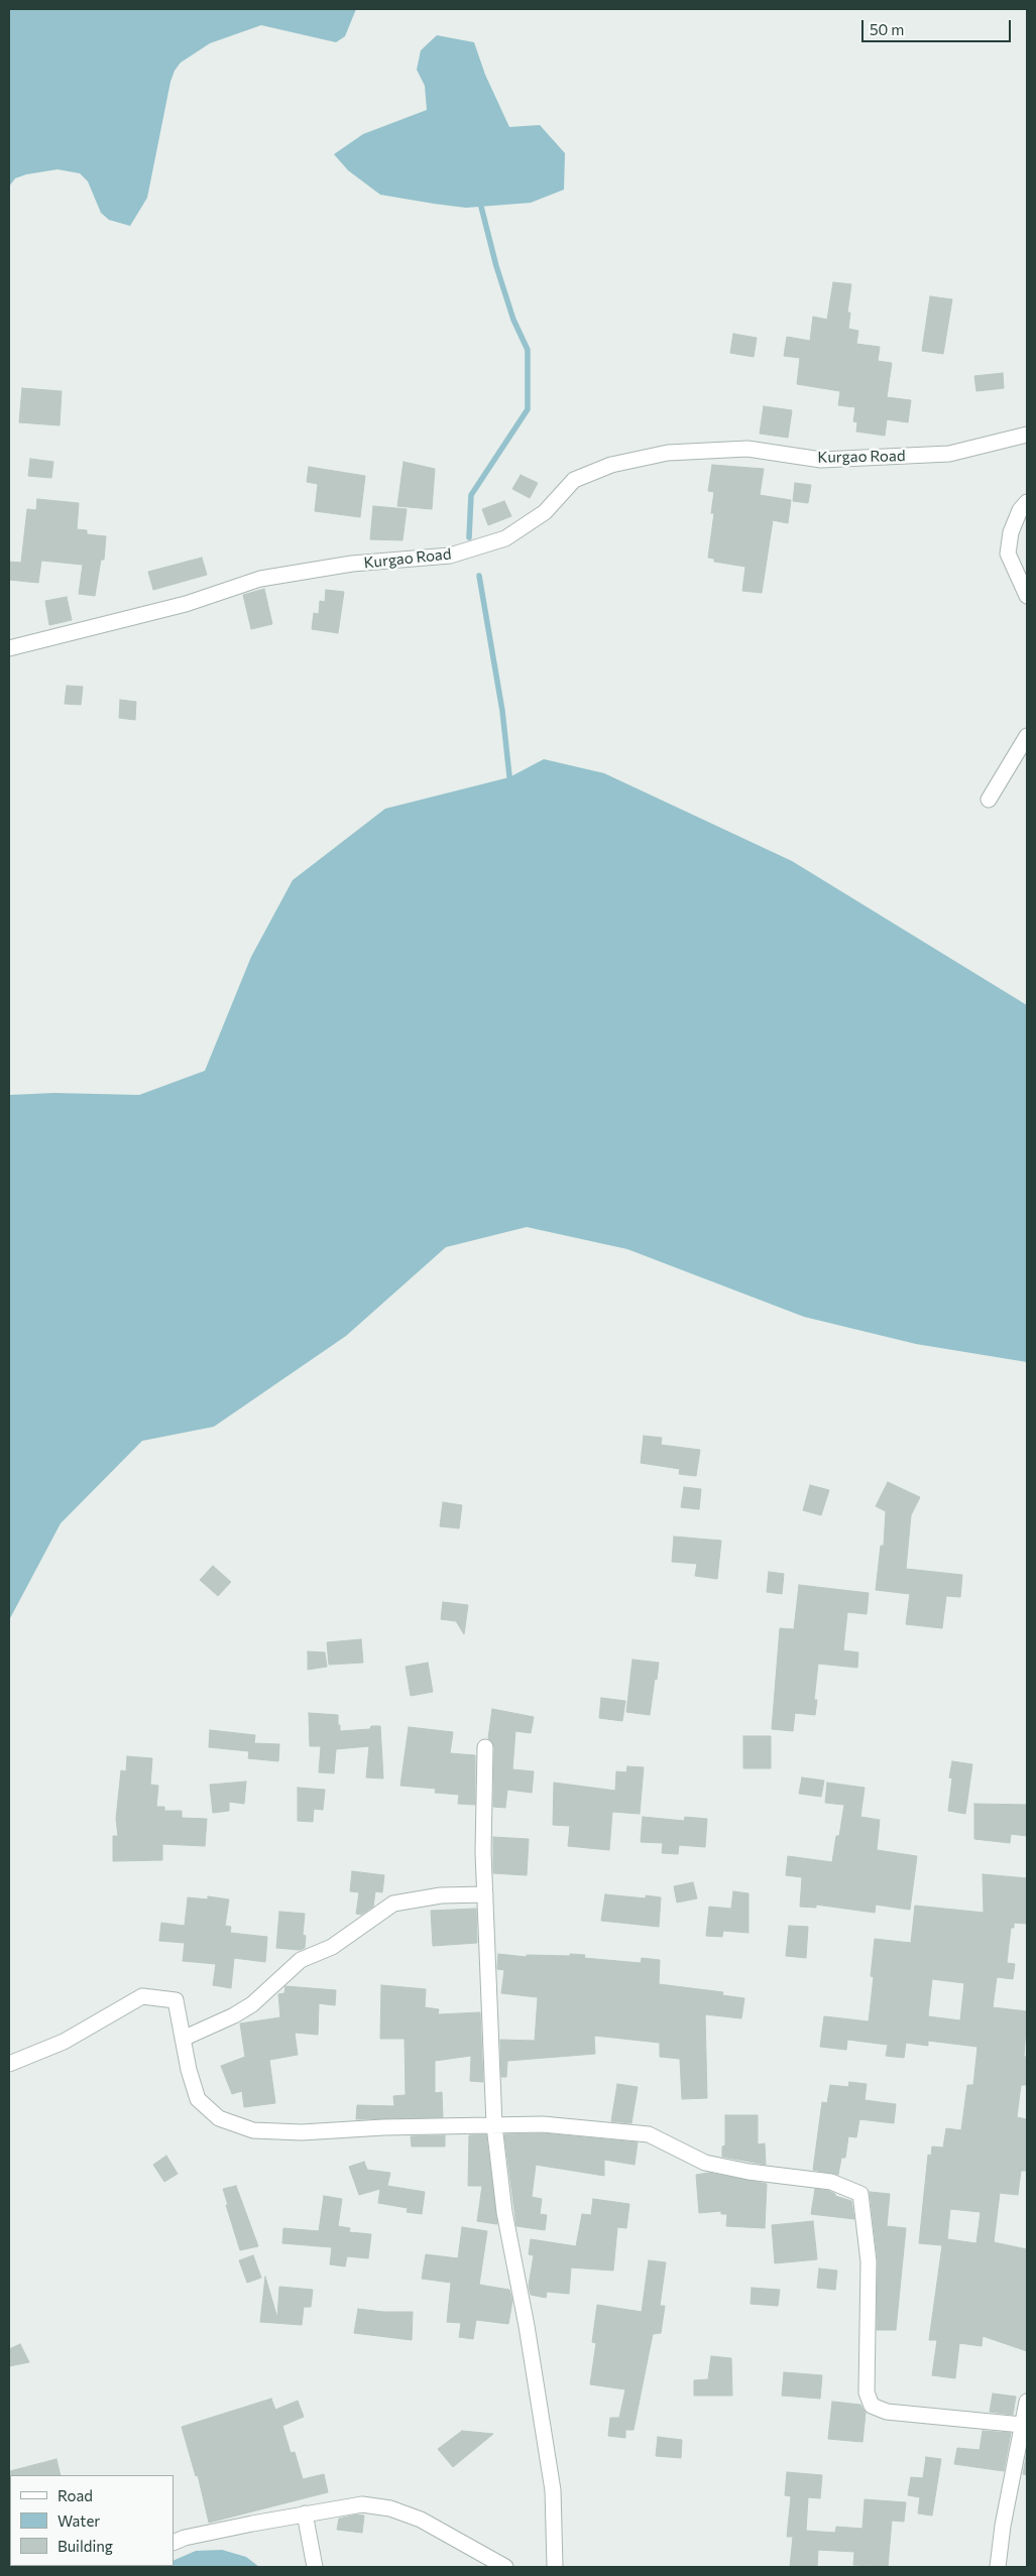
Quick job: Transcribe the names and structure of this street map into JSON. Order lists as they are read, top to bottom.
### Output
{
  "streets": {
    "street": ["Kurgao Road"]
  },
  "legend": ["Road", "Water", "Building"],
  "scale_bar": "50 m"
}
